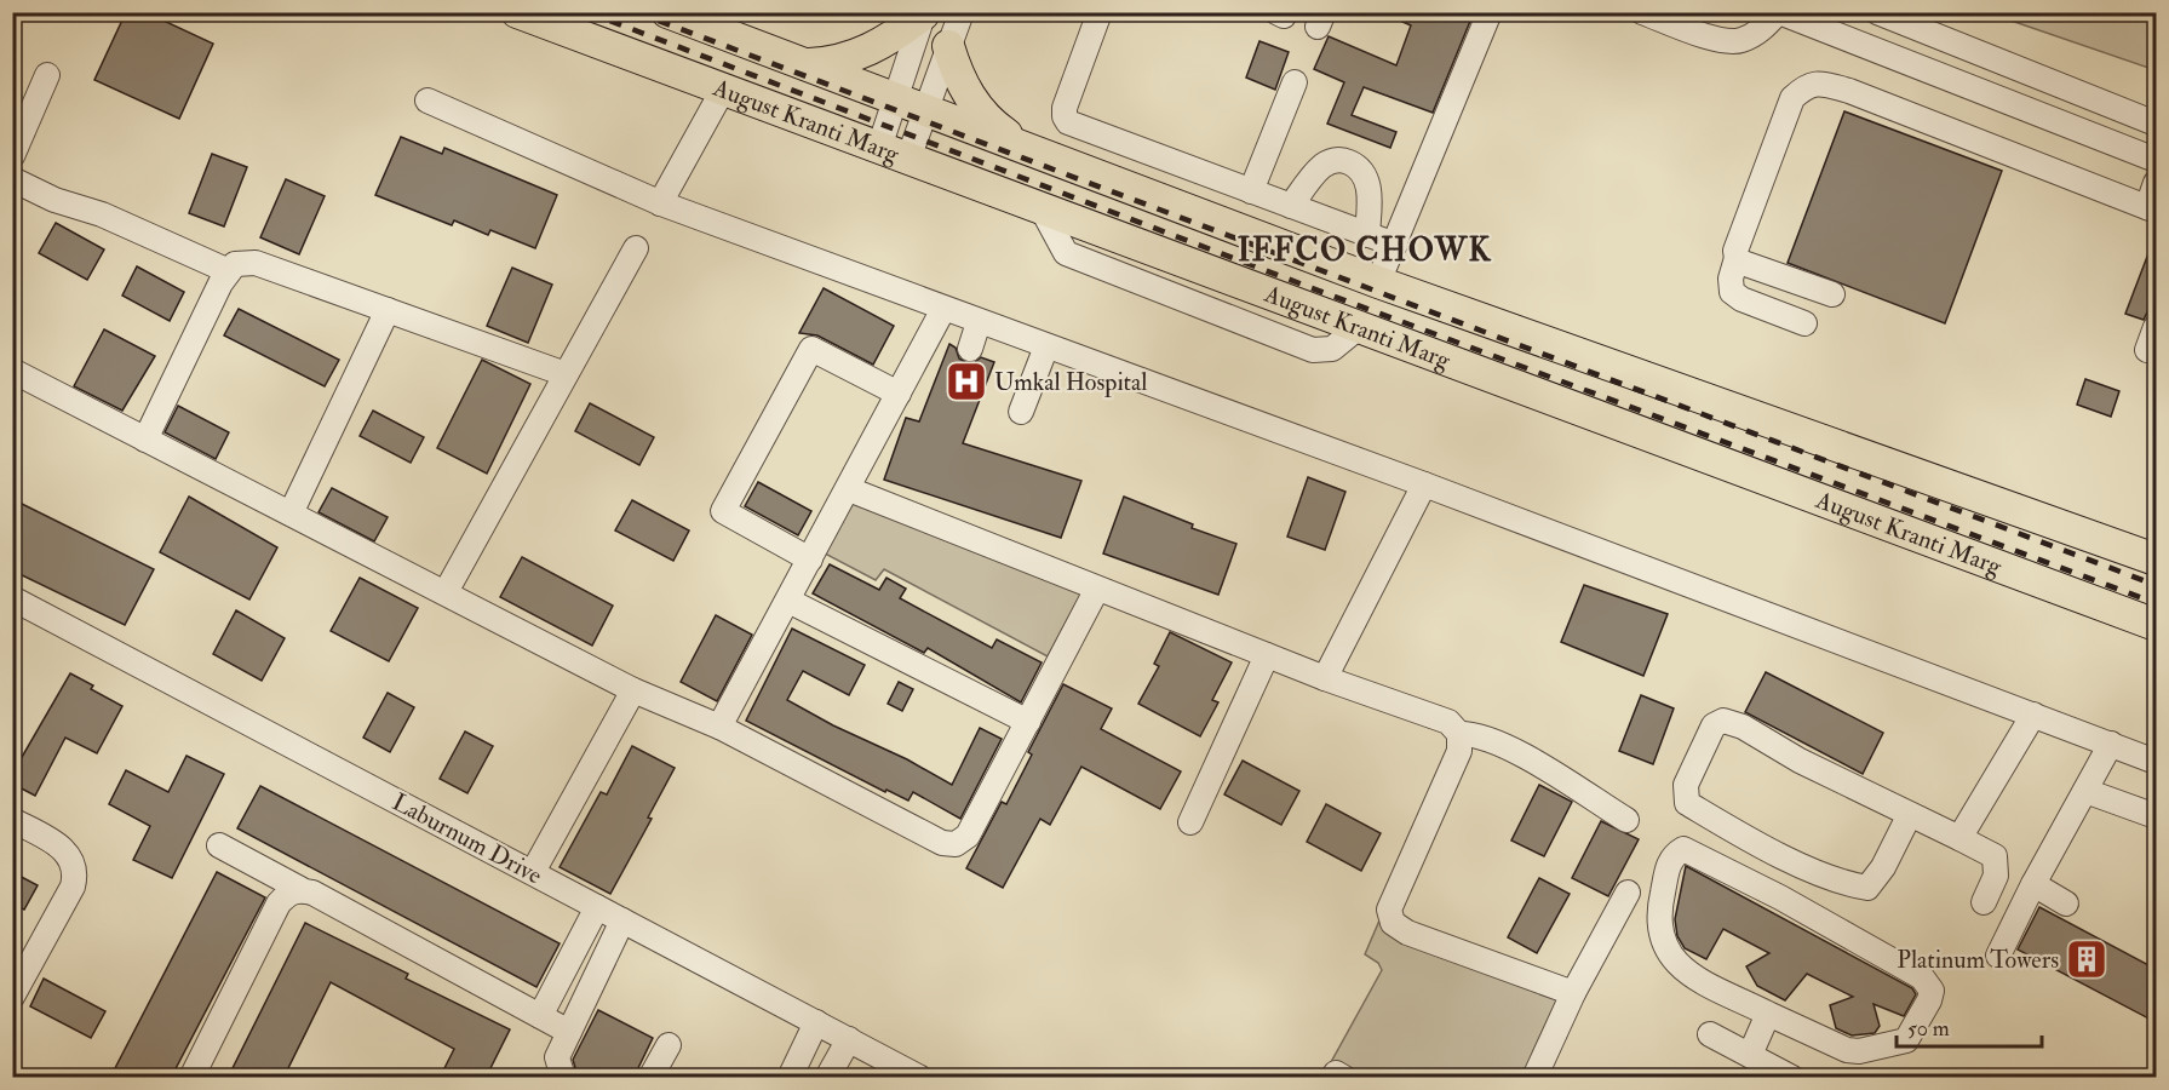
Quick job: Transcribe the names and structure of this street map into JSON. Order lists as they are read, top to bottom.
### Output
{
  "streets": {
    "main road": ["August Kranti Marg"],
    "street": ["Laburnum Drive"]
  },
  "districts": ["IFFCO CHOWK"],
  "places": {
    "hospital": ["Umkal Hospital"],
    "building": ["Platinum Towers"]
  },
  "scale_bar": "50 m"
}
